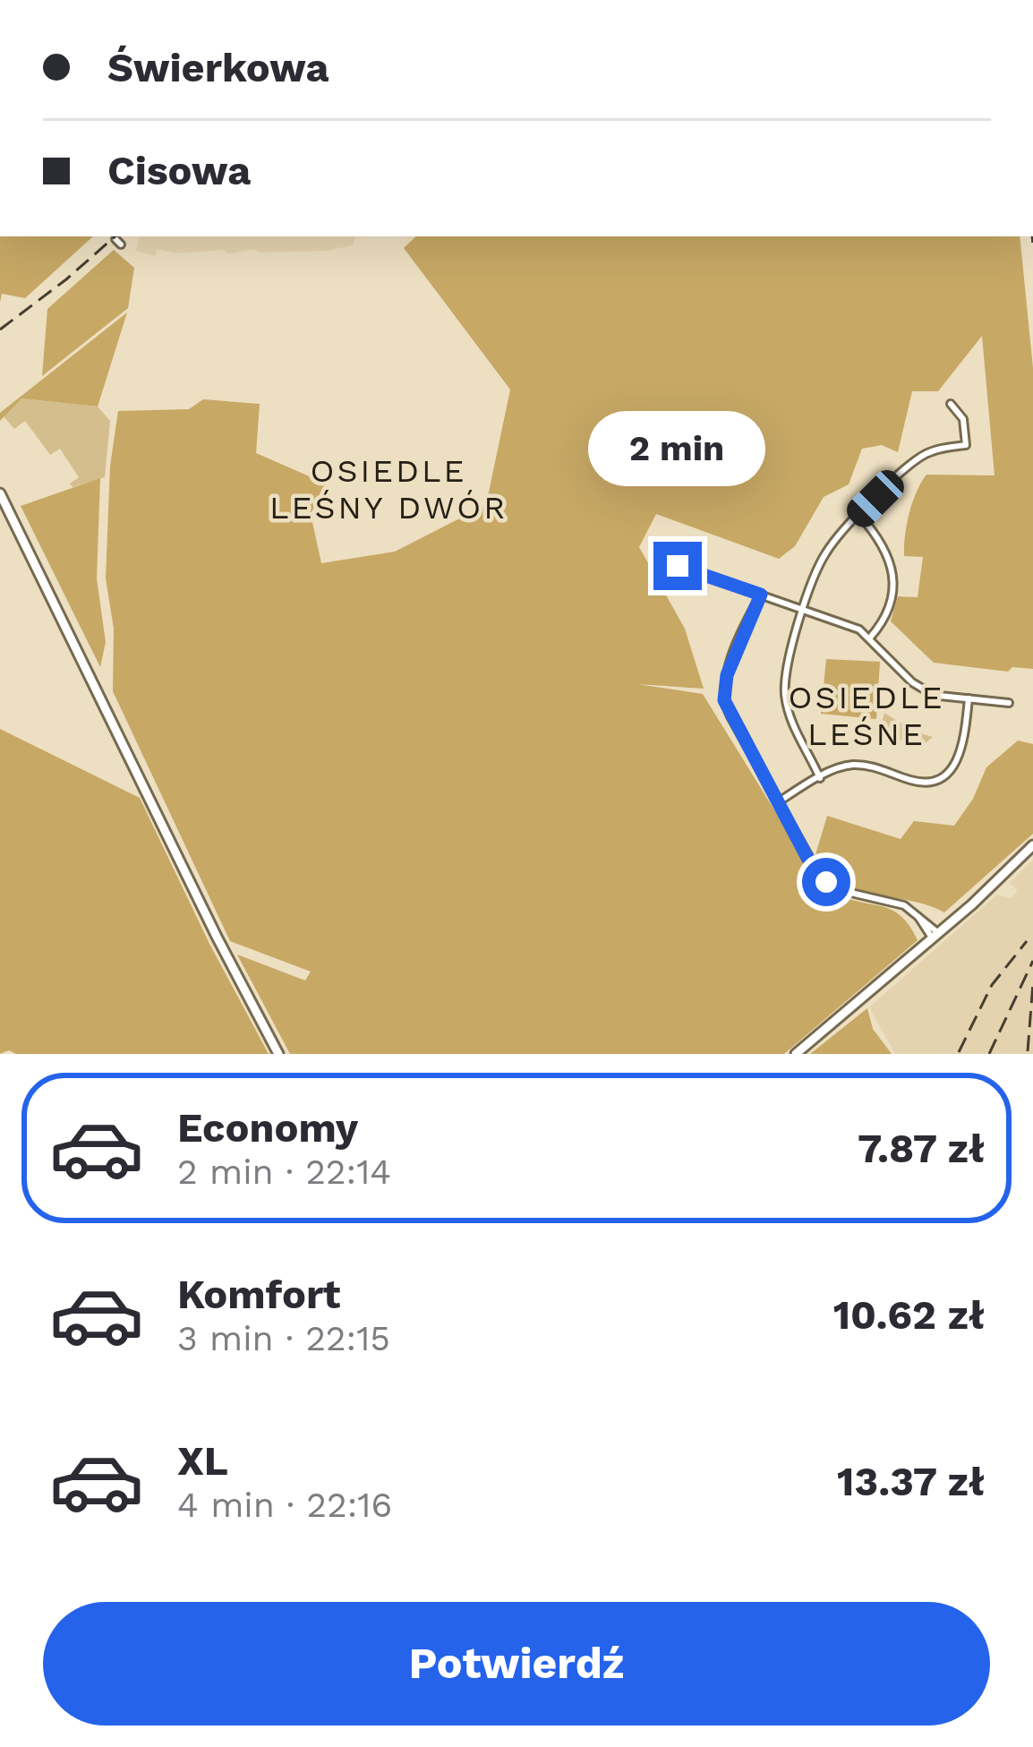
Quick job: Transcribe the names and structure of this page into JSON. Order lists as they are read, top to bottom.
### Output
{
  "districts": ["OSIEDLE LEŚNY DWÓR", "OSIEDLE LEŚNE"],
  "page": {
    "banner": ["Świerkowa", "Cisowa"],
    "bubble": "2 min",
    "list": [
      {
        "name": "Economy",
        "note": "2 min · 22:14",
        "value": "7.87 zł"
      },
      {
        "name": "Komfort",
        "note": "3 min · 22:15",
        "value": "10.62 zł"
      },
      {
        "name": "XL",
        "note": "4 min · 22:16",
        "value": "13.37 zł"
      }
    ],
    "buttons": "Potwierdź"
  }
}
